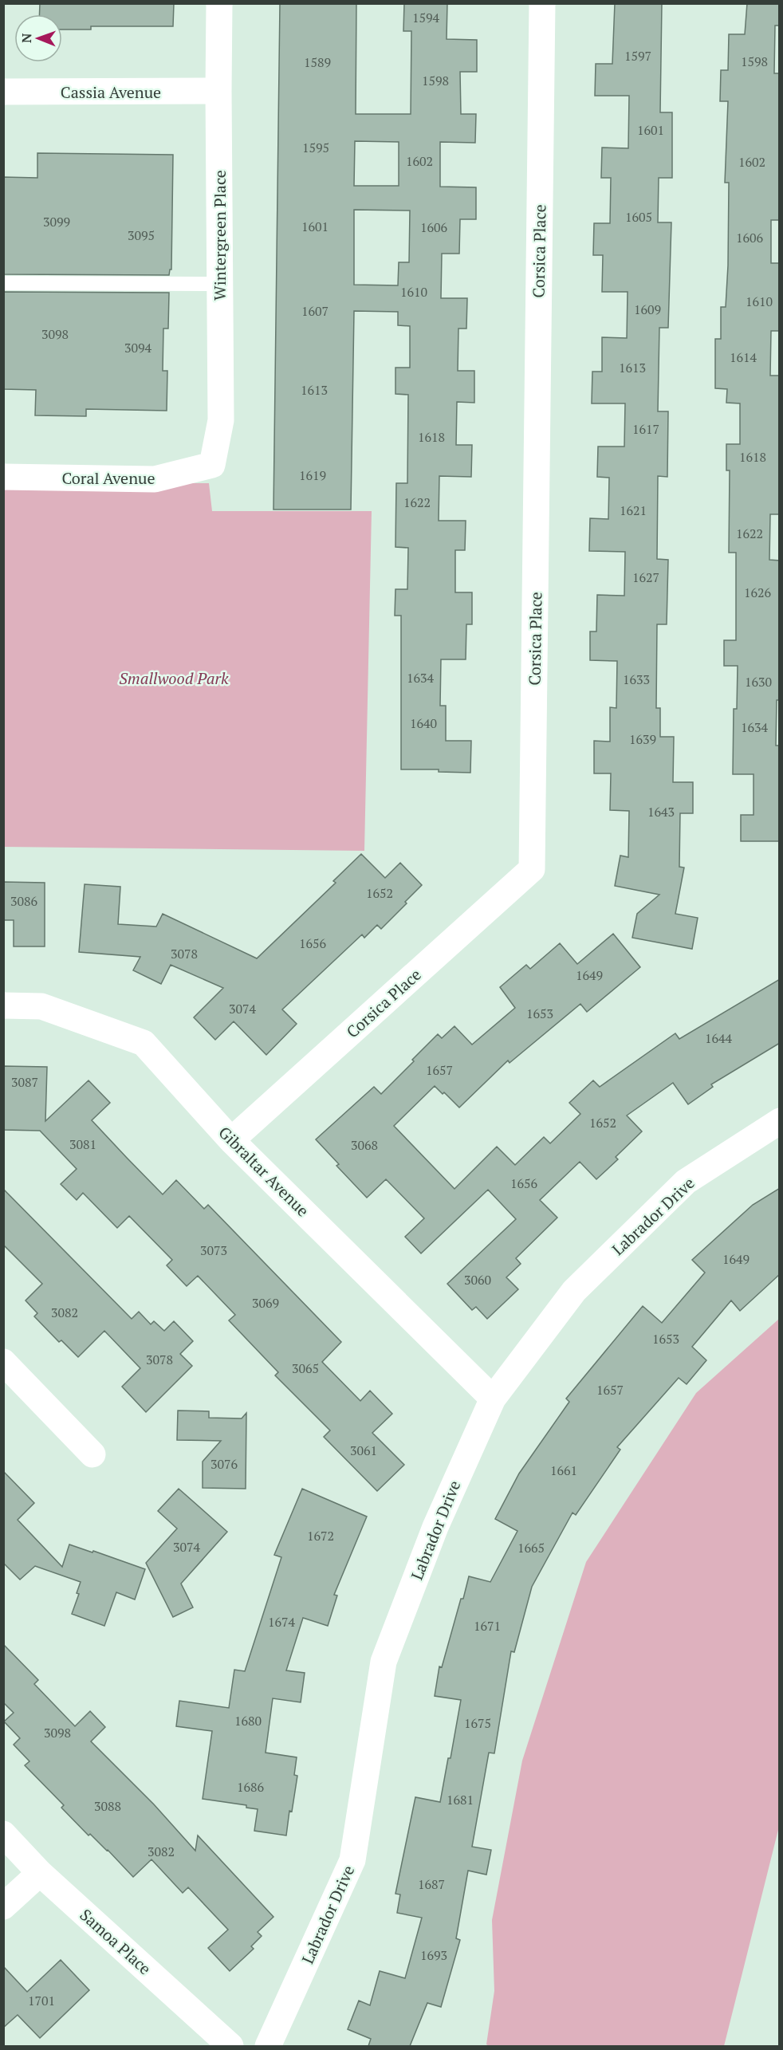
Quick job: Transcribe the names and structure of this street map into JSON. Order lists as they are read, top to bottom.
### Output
{
  "streets": {
    "street": [
      "Cassia Avenue",
      "Wintergreen Place",
      "Corsica Place",
      "Coral Avenue",
      "Gibraltar Avenue",
      "Labrador Drive",
      "Samoa Place"
    ]
  },
  "crossings": [
    ["Cassia Avenue", "Wintergreen Place"],
    ["Wintergreen Place", "Coral Avenue"],
    ["Corsica Place", "Gibraltar Avenue"],
    ["Gibraltar Avenue", "Labrador Drive"]
  ],
  "parks": ["Smallwood Park"],
  "house_numbers": [
    "1594",
    "1597",
    "1598",
    "1589",
    "1598",
    "1601",
    "1595",
    "1602",
    "1602",
    "1605",
    "3099",
    "1601",
    "1606",
    "3095",
    "1606",
    "1610",
    "1610",
    "1609",
    "1607",
    "3098",
    "3094",
    "1614",
    "1613",
    "1613",
    "1617",
    "1618",
    "1618",
    "1619",
    "1622",
    "1621",
    "1622",
    "1627",
    "1626",
    "1634",
    "1633",
    "1630",
    "1640",
    "1634",
    "1639",
    "1643",
    "1652",
    "3086",
    "1656",
    "3078",
    "1649",
    "3074",
    "1653",
    "1644",
    "1657",
    "3087",
    "1652",
    "3081",
    "3068",
    "1656",
    "3073",
    "1649",
    "3060",
    "3069",
    "3082",
    "1653",
    "3078",
    "3065",
    "1657",
    "3061",
    "3076",
    "1661",
    "1672",
    "3074",
    "1665",
    "1674",
    "1671",
    "1680",
    "1675",
    "3098",
    "1686",
    "1681",
    "3088",
    "3082",
    "1687",
    "1693",
    "1701"
  ],
  "north": "left"
}
